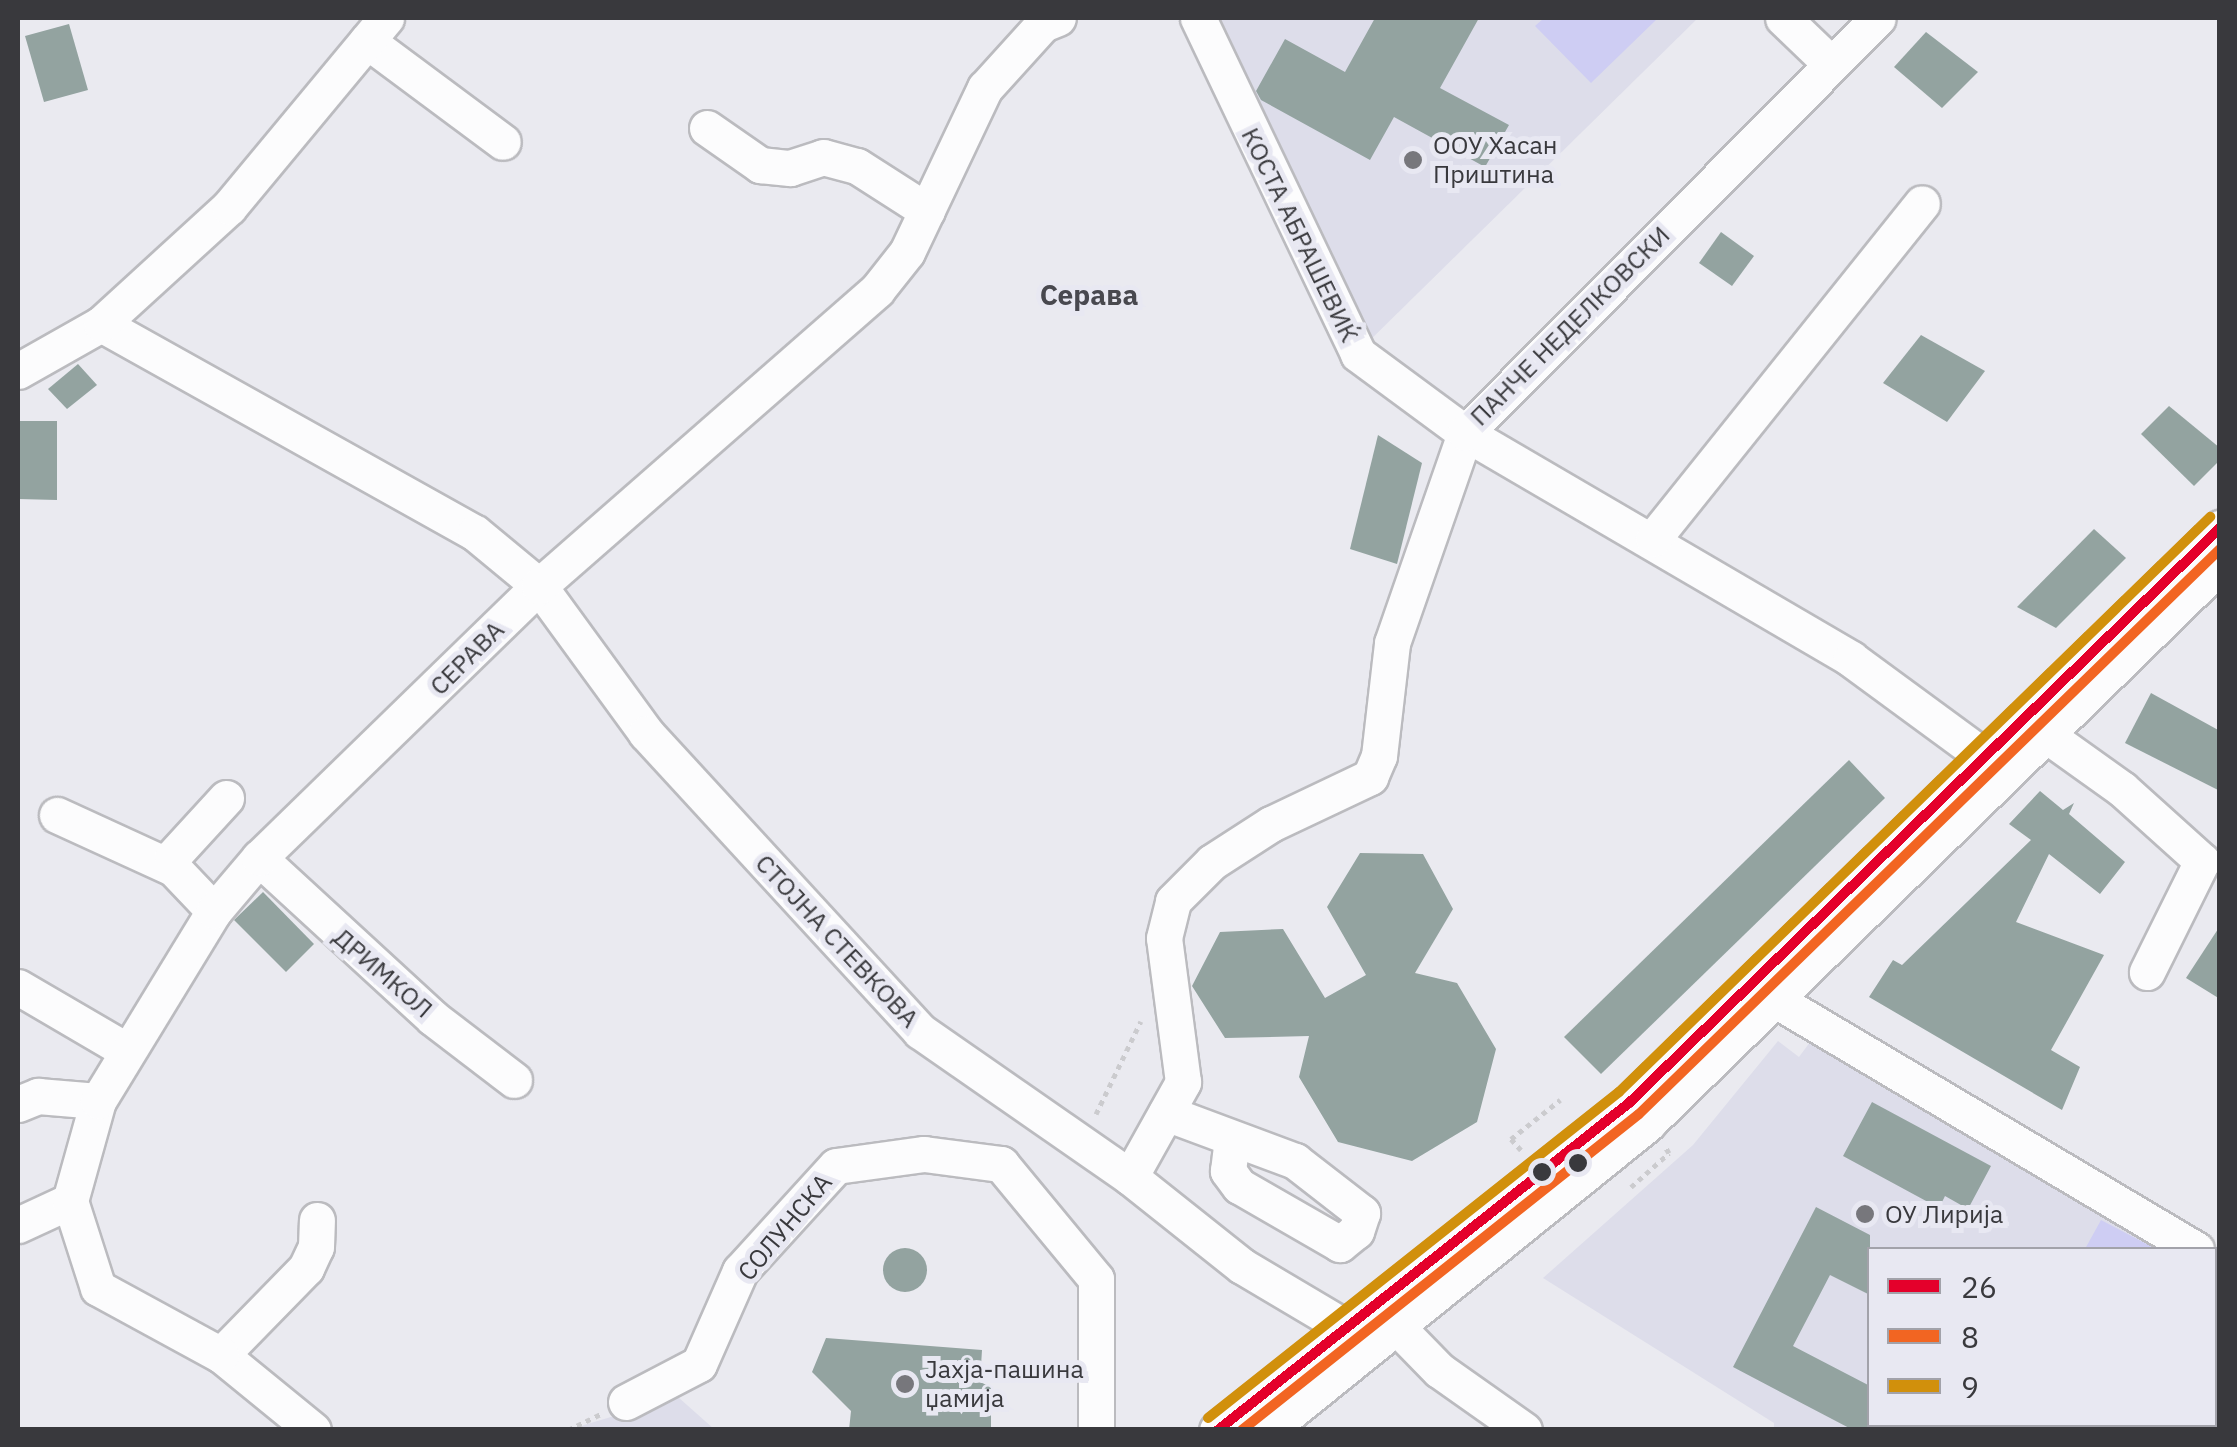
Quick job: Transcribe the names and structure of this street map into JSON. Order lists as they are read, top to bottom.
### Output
{
  "streets": {
    "street": [
      "КОСТА АБРАШЕВИЌ",
      "ПАНЧЕ НЕДЕЛКОВСКИ",
      "СЕРАВА",
      "СТОЈНА СТЕВКОВА",
      "ДРИМКОЛ",
      "СОЛУНСКА"
    ]
  },
  "crossings": [
    ["КОСТА АБРАШЕВИЌ", "ПАНЧЕ НЕДЕЛКОВСКИ"],
    ["ПАНЧЕ НЕДЕЛКОВСКИ", "СТОЈНА СТЕВКОВА"],
    ["СЕРАВА", "СТОЈНА СТЕВКОВА"],
    ["СЕРАВА", "ДРИМКОЛ"]
  ],
  "districts": ["Серава"],
  "places": ["ООУ Хасан Приштина", "ОУ Лирија", "Јахја-пашина џамија"],
  "lines": ["transit line 9", "transit line 26", "transit line 8"],
  "legend": ["26", "8", "9"]
}
